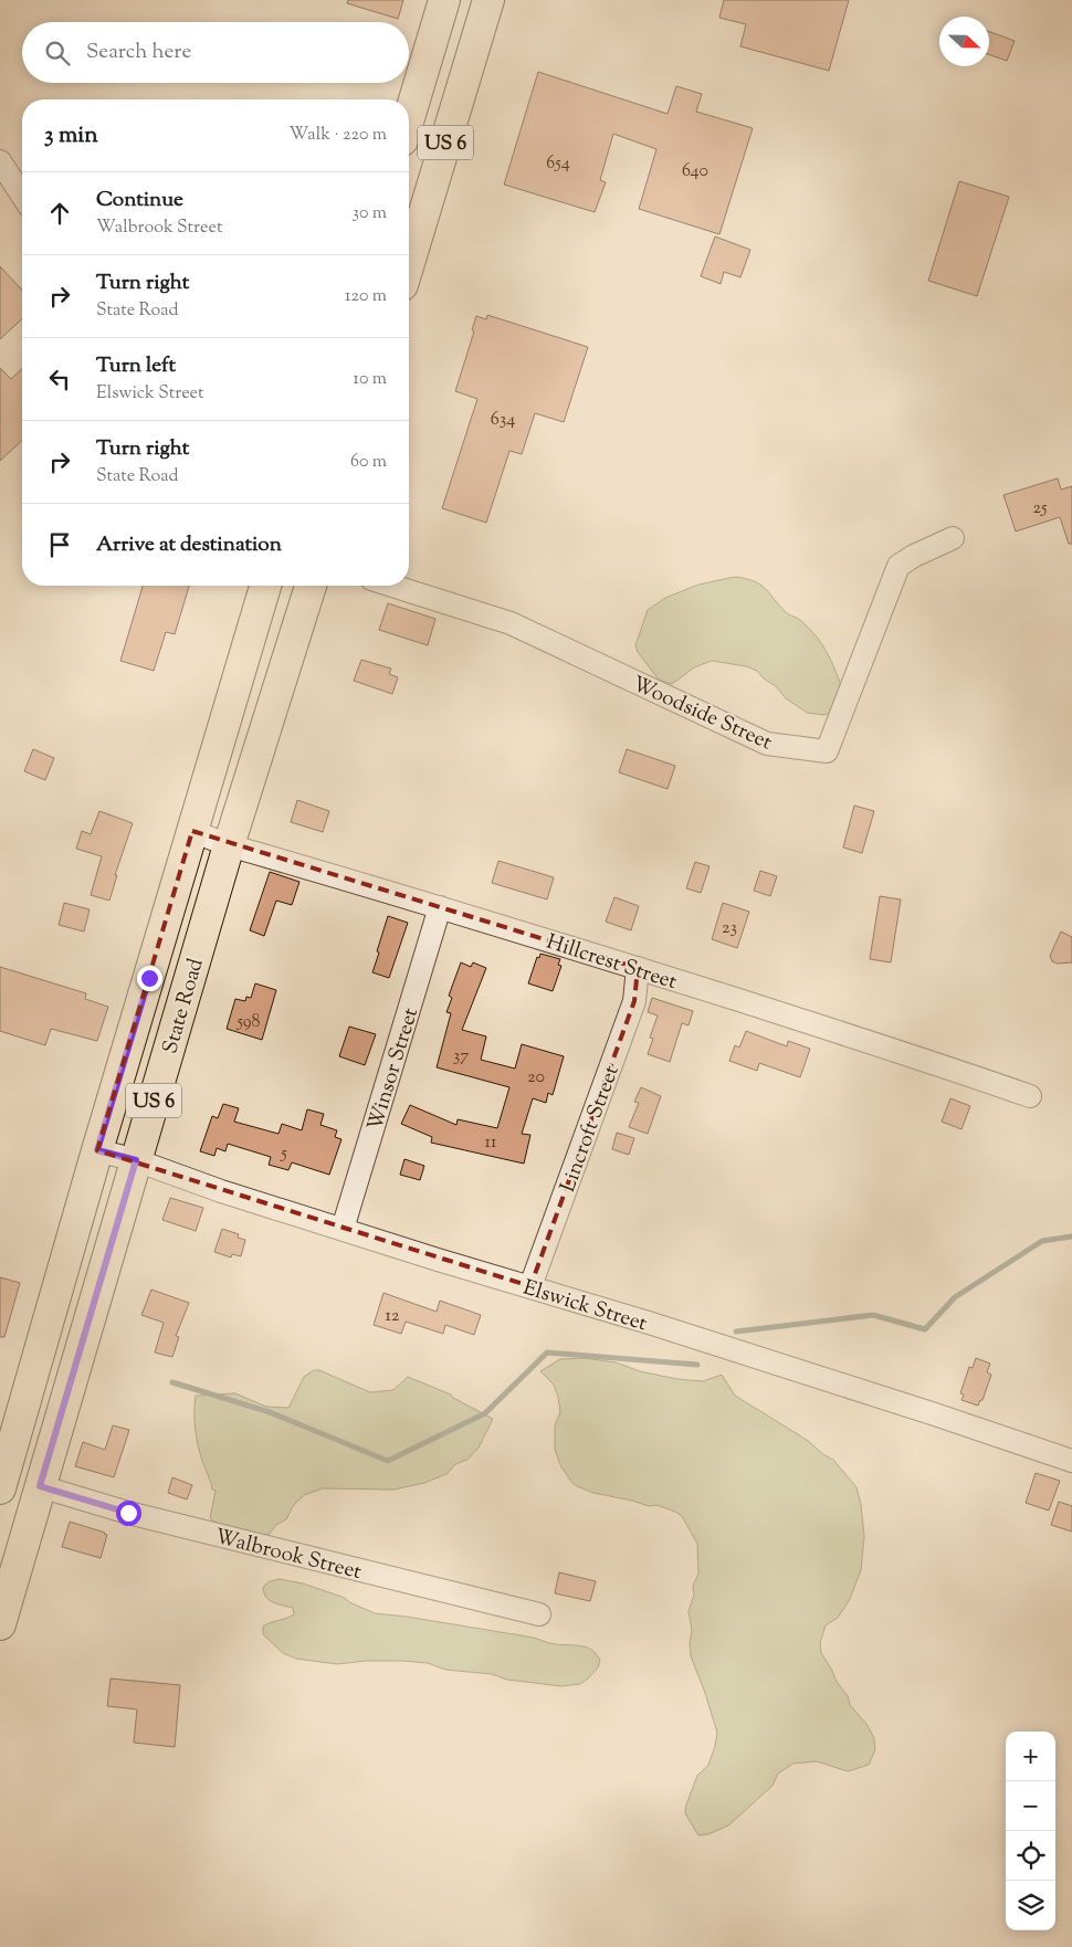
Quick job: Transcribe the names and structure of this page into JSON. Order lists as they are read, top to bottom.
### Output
{
  "streets": {
    "main road": ["US 6", "State Road"],
    "street": [
      "Woodside Street",
      "Hillcrest Street",
      "Winsor Street",
      "Lincroft Street",
      "Elswick Street",
      "Walbrook Street"
    ]
  },
  "crossings": [
    ["Hillcrest Street", "State Road"],
    ["Hillcrest Street", "Winsor Street"],
    ["Hillcrest Street", "Lincroft Street"],
    ["State Road", "Elswick Street"],
    ["State Road", "Walbrook Street"],
    ["Winsor Street", "Elswick Street"],
    ["Lincroft Street", "Elswick Street"]
  ],
  "house_numbers": [
    "654",
    "640",
    "634",
    "25",
    "23",
    "598",
    "37",
    "20",
    "11",
    "5",
    "12"
  ],
  "north": "right",
  "page": {
    "search": "Search here",
    "heading": ["3 min", "Walk · 220 m"],
    "list": [
      ["Continue", "Walbrook Street", "30 m"],
      ["Turn right", "State Road", "120 m"],
      ["Turn left", "Elswick Street", "10 m"],
      ["Turn right", "State Road", "60 m"],
      "Arrive at destination"
    ],
    "map_buttons": ["+", "−"]
  }
}
